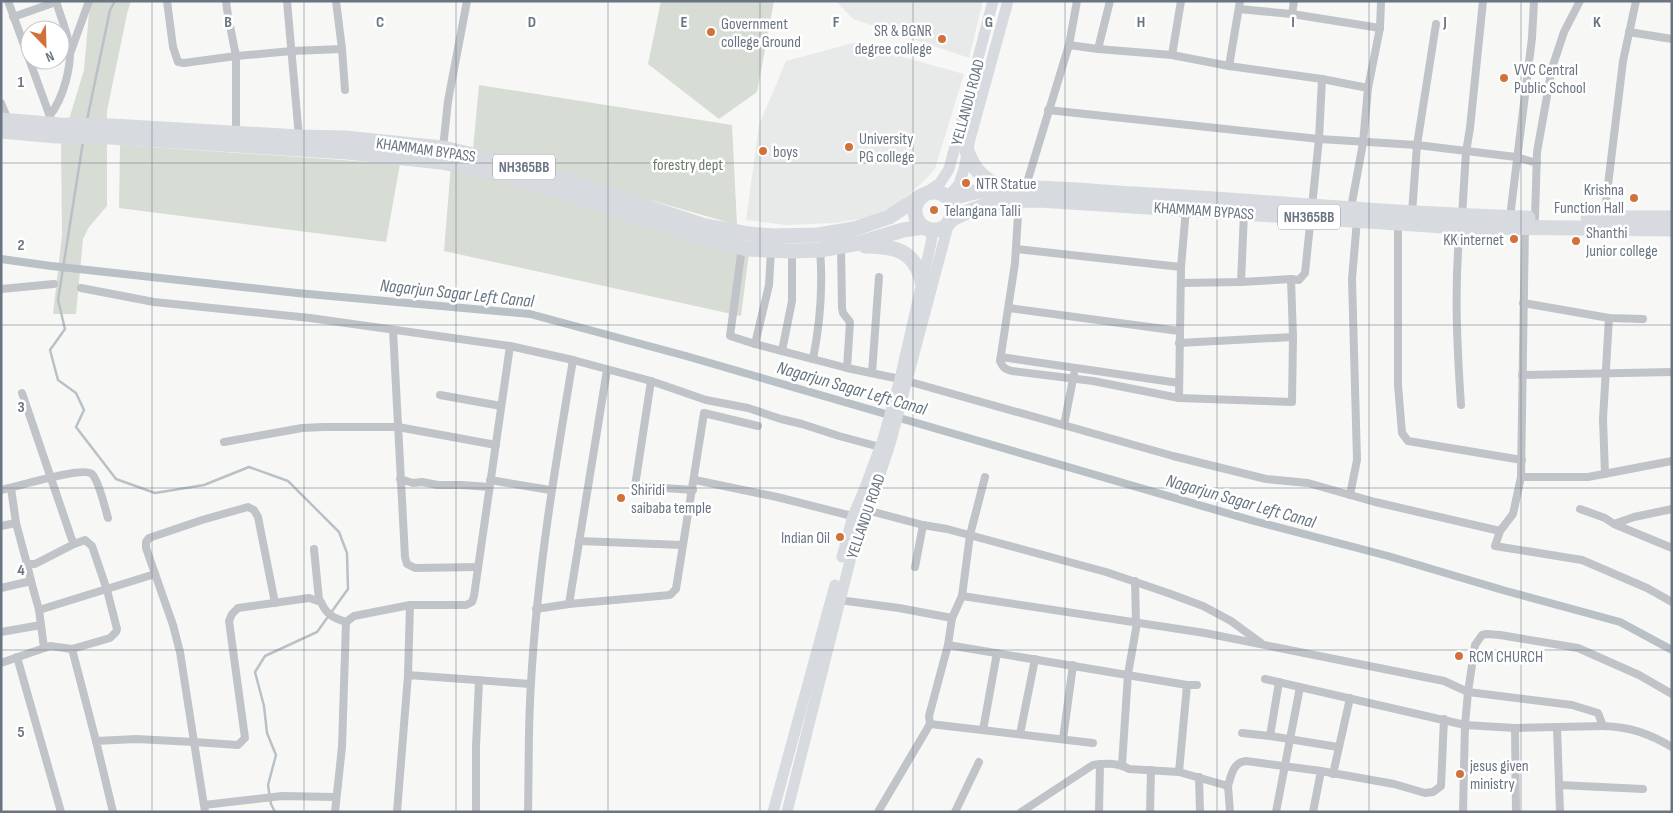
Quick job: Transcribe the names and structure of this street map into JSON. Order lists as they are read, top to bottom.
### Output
{
  "streets": {
    "highway": ["KHAMMAM BYPASS", "NH365BB"],
    "main road": ["YELLANDU ROAD"]
  },
  "crossings": [
    ["YELLANDU ROAD", "KHAMMAM BYPASS"],
    ["YELLANDU ROAD", "NH365BB"],
    ["KHAMMAM BYPASS", "NH365BB"]
  ],
  "water": ["Nagarjun Sagar Left Canal"],
  "parks": ["forestry dept"],
  "places": [
    "Government college Ground",
    "SR & BGNR degree college",
    "VVC Central Public School",
    "University PG college",
    "boys",
    "NTR Statue",
    "Krishna Function Hall",
    "Telangana Talli",
    "KK internet",
    "Shanthi Junior college",
    "Shiridi saibaba temple",
    "Indian Oil",
    "RCM CHURCH",
    "jesus given ministry"
  ],
  "north": "bottom right",
  "grid": {
    "columns": [
      "B",
      "C",
      "D",
      "E",
      "F",
      "G",
      "H",
      "I",
      "J",
      "K"
    ],
    "rows": [
      "1",
      "2",
      "3",
      "4",
      "5"
    ]
  }
}
